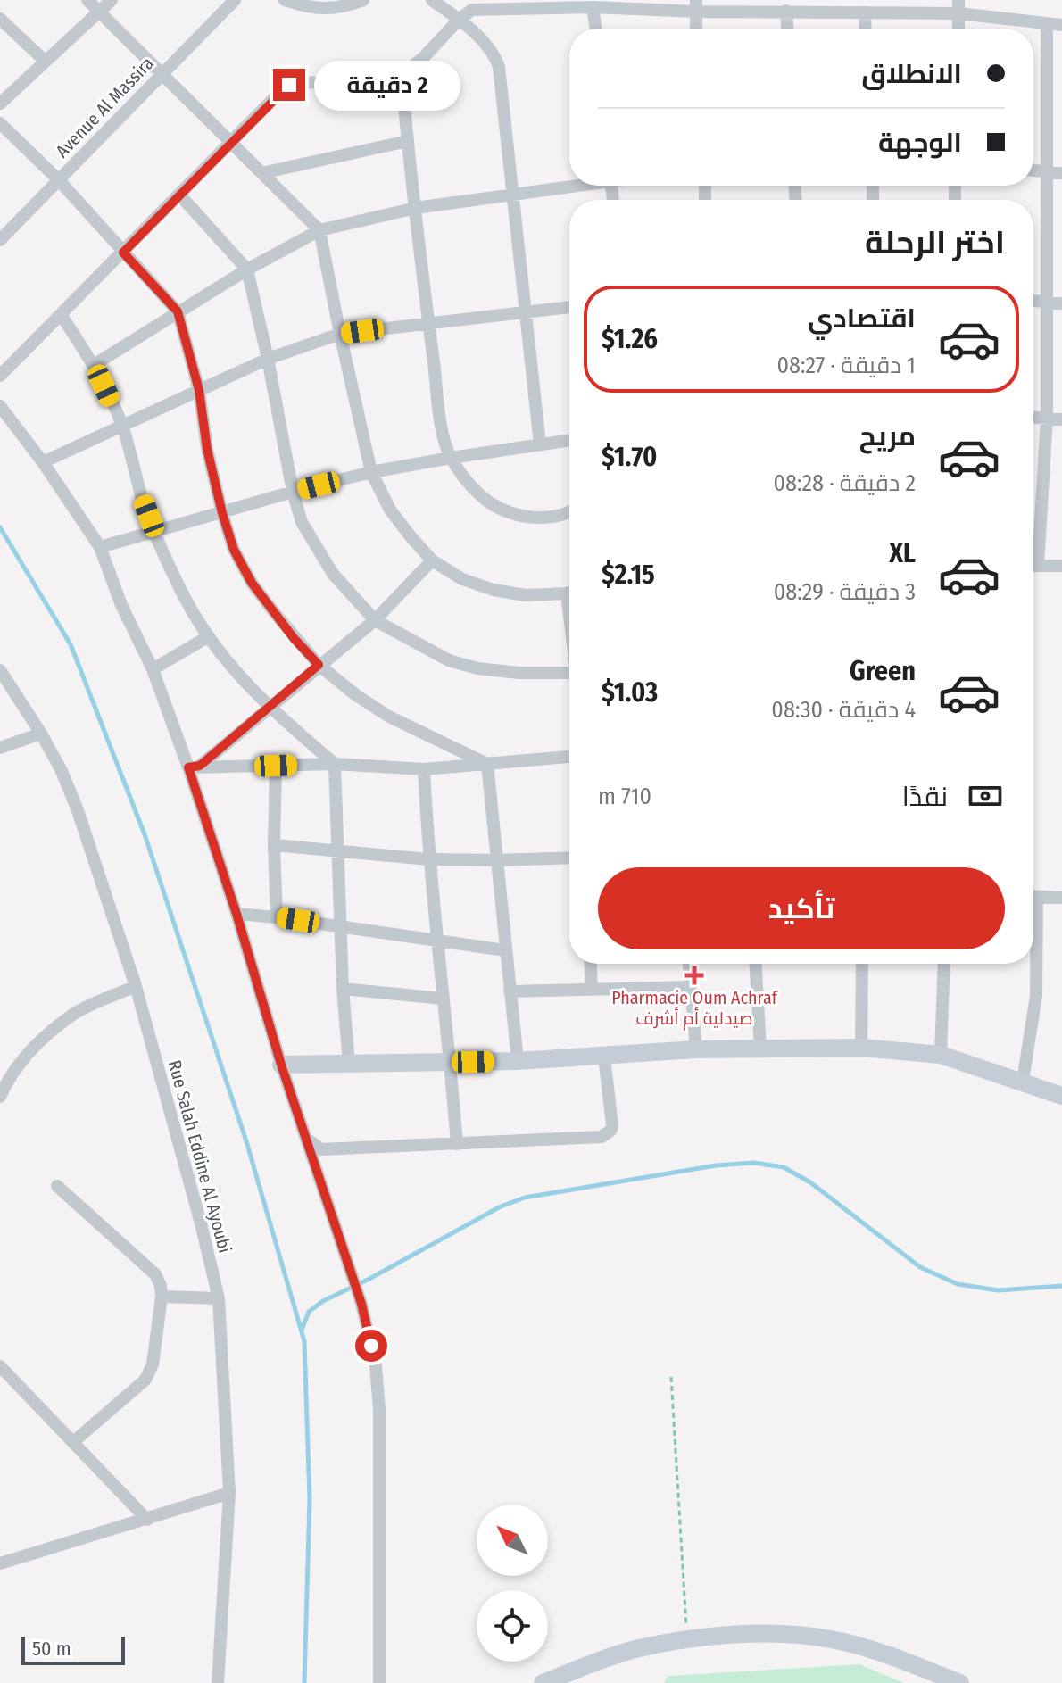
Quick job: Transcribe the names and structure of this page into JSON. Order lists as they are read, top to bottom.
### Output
{
  "streets": {
    "street": ["Avenue Al Massira", "Rue Salah Eddine Al Ayoubi"]
  },
  "places": {
    "health": ["Pharmacie Oum Achraf صيدلية أم أشرف"]
  },
  "scale_bar": "50 m",
  "north": "top left",
  "page": {
    "banner": ["الانطلاق", "الوجهة"],
    "bubble": "2 دقيقة",
    "heading": "اختر الرحلة",
    "list": [
      {
        "name": "اقتصادي",
        "note": "1 دقيقة · 08:27",
        "value": "$1.26"
      },
      {
        "name": "مريح",
        "note": "2 دقيقة · 08:28",
        "value": "$1.70"
      },
      {
        "name": "XL",
        "note": "3 دقيقة · 08:29",
        "value": "$2.15"
      },
      {
        "name": "Green",
        "note": "4 دقيقة · 08:30",
        "value": "$1.03"
      }
    ],
    "pay": ["نقدًا", "710 m"],
    "buttons": "تأكيد",
    "scale": "50 m"
  }
}
